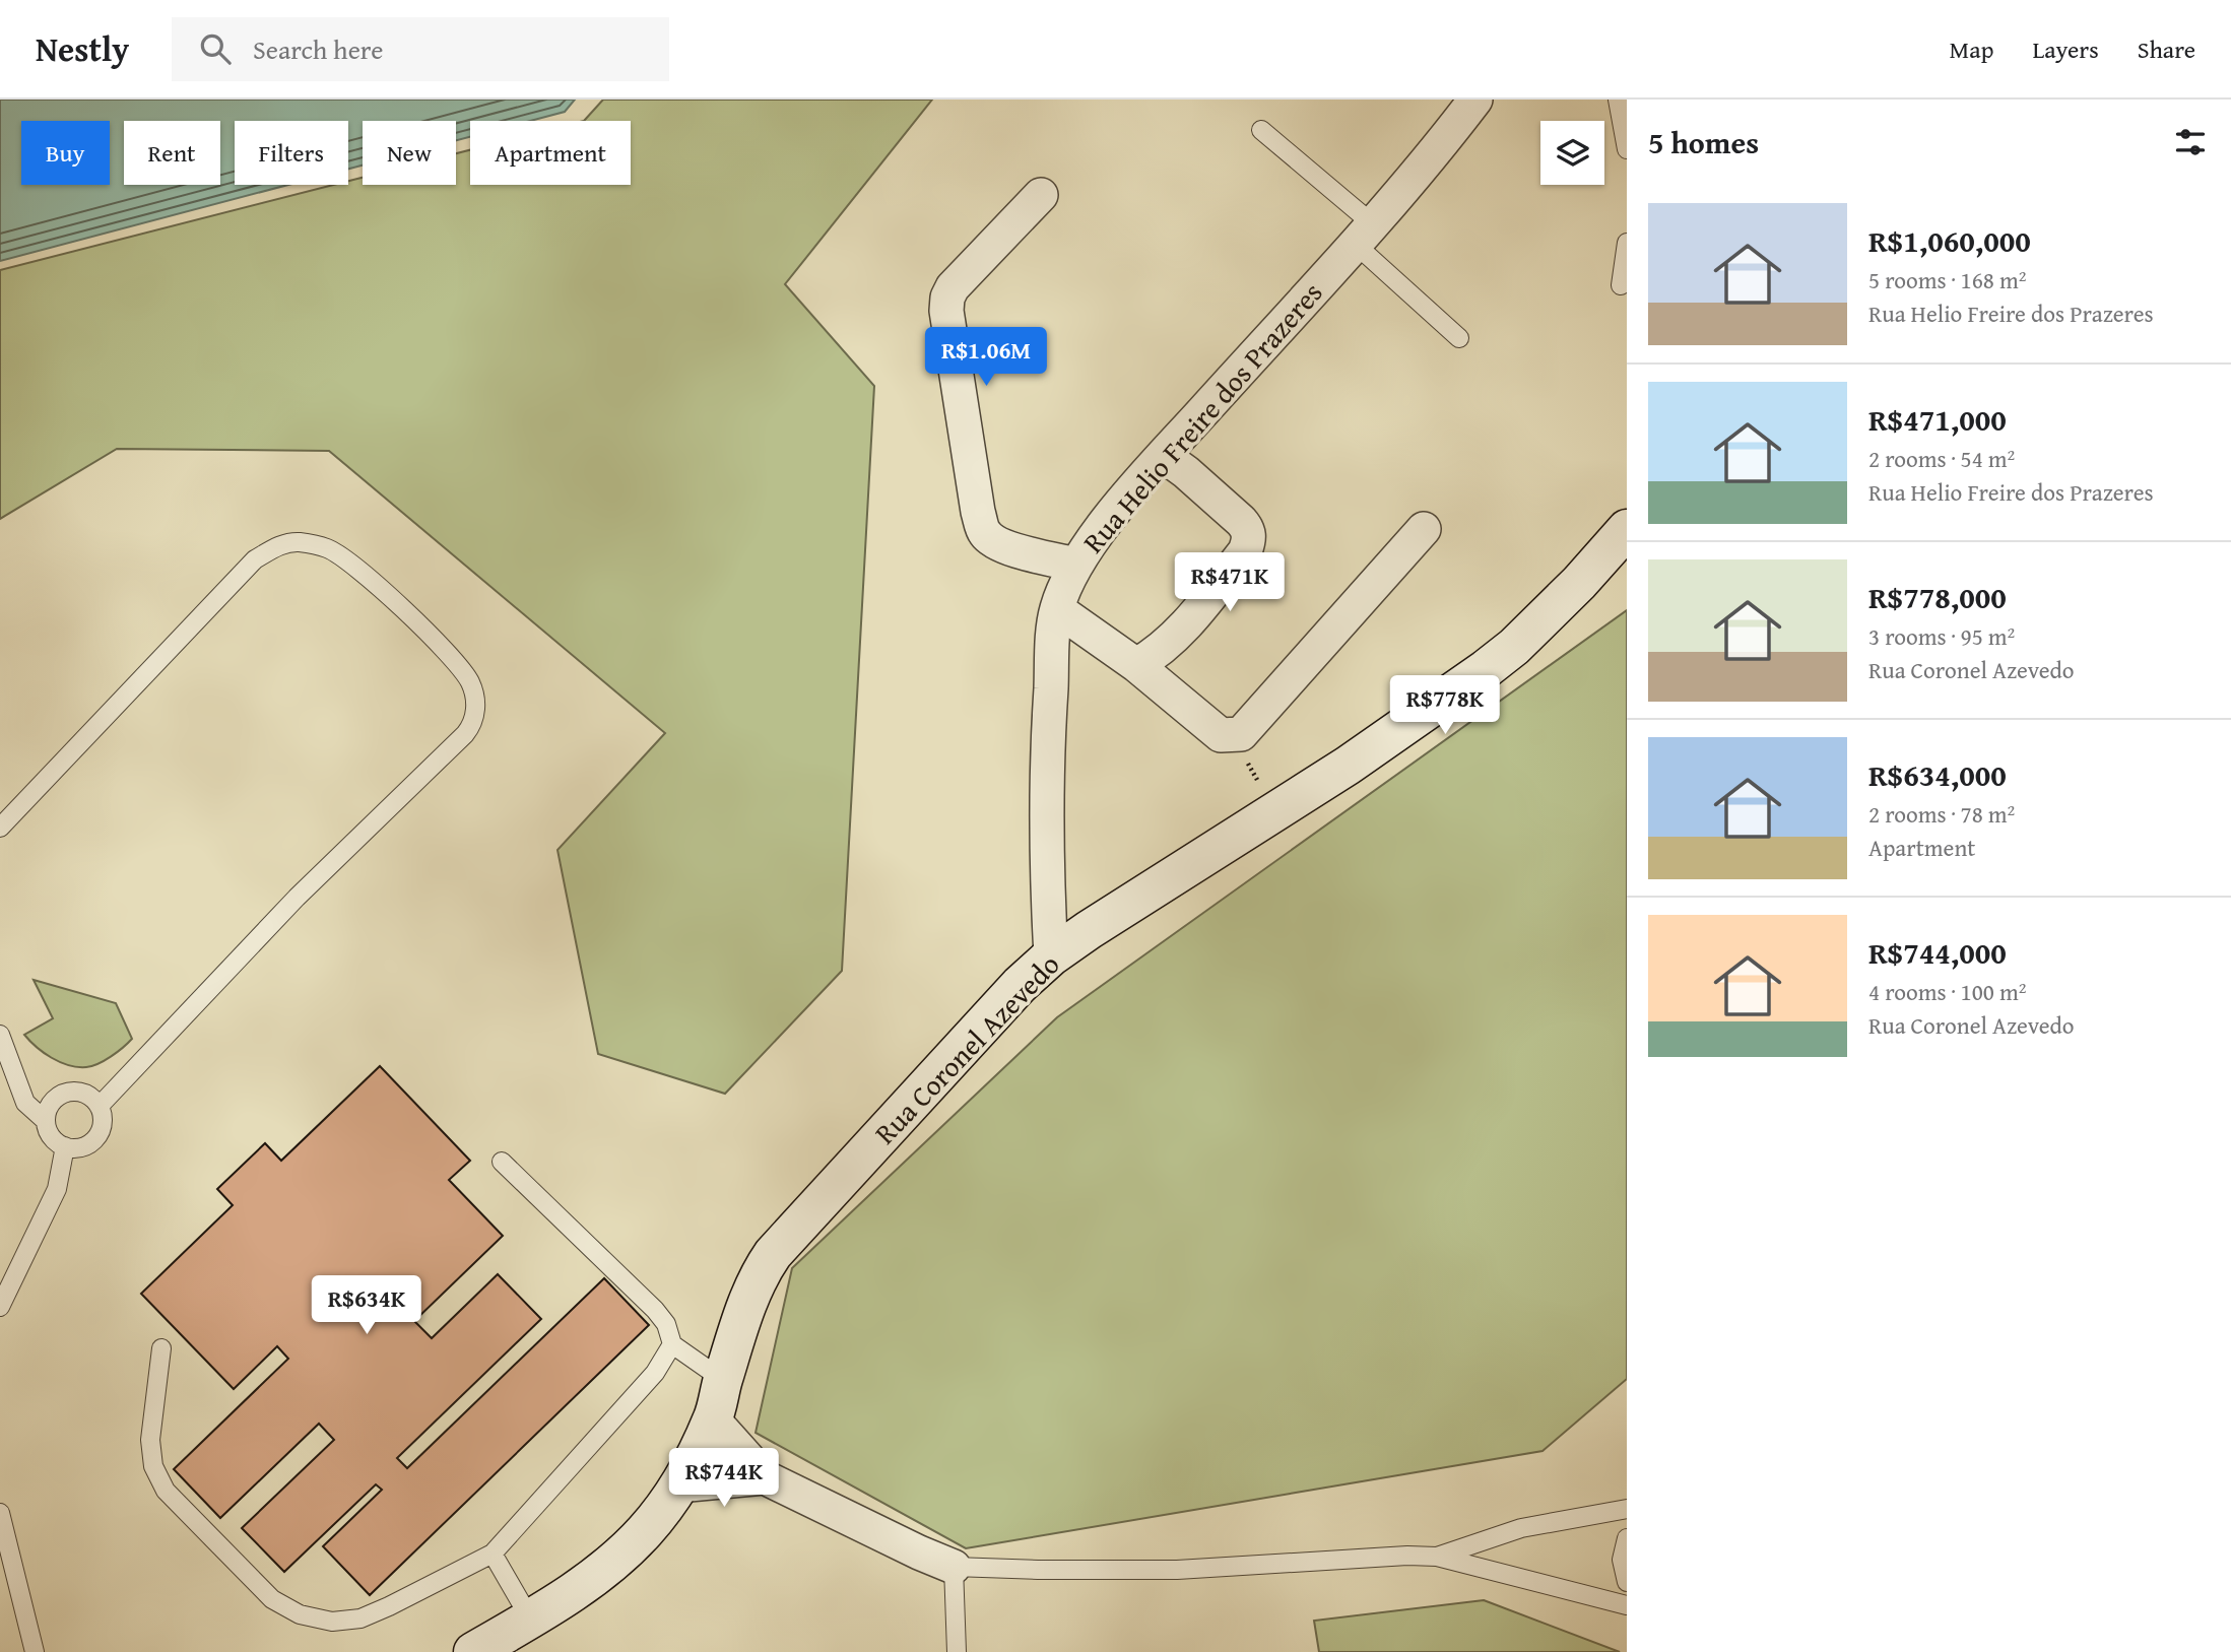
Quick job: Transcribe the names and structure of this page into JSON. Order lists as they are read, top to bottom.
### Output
{
  "streets": {
    "main road": ["Rua Coronel Azevedo"],
    "street": ["Rua Helio Freire dos Prazeres"]
  },
  "crossings": [
    ["Rua Helio Freire dos Prazeres", "Rua Coronel Azevedo"]
  ],
  "page": {
    "header": "Nestly",
    "search": "Search here",
    "nav": ["Map", "Layers", "Share"],
    "heading": "5 homes",
    "chip": [
      "Buy",
      "Rent",
      "Filters",
      "New",
      "Apartment"
    ],
    "list": [
      {
        "name": "R$1,060,000",
        "note": "5 rooms · 168 m² · Rua Helio Freire dos Prazeres"
      },
      {
        "name": "R$471,000",
        "note": "2 rooms · 54 m² · Rua Helio Freire dos Prazeres"
      },
      {
        "name": "R$778,000",
        "note": "3 rooms · 95 m² · Rua Coronel Azevedo"
      },
      {
        "name": "R$634,000",
        "note": "2 rooms · 78 m² · Apartment"
      },
      {
        "name": "R$744,000",
        "note": "4 rooms · 100 m² · Rua Coronel Azevedo"
      }
    ],
    "price": [
      "R$1.06M",
      "R$471K",
      "R$778K",
      "R$634K",
      "R$744K"
    ]
  }
}
